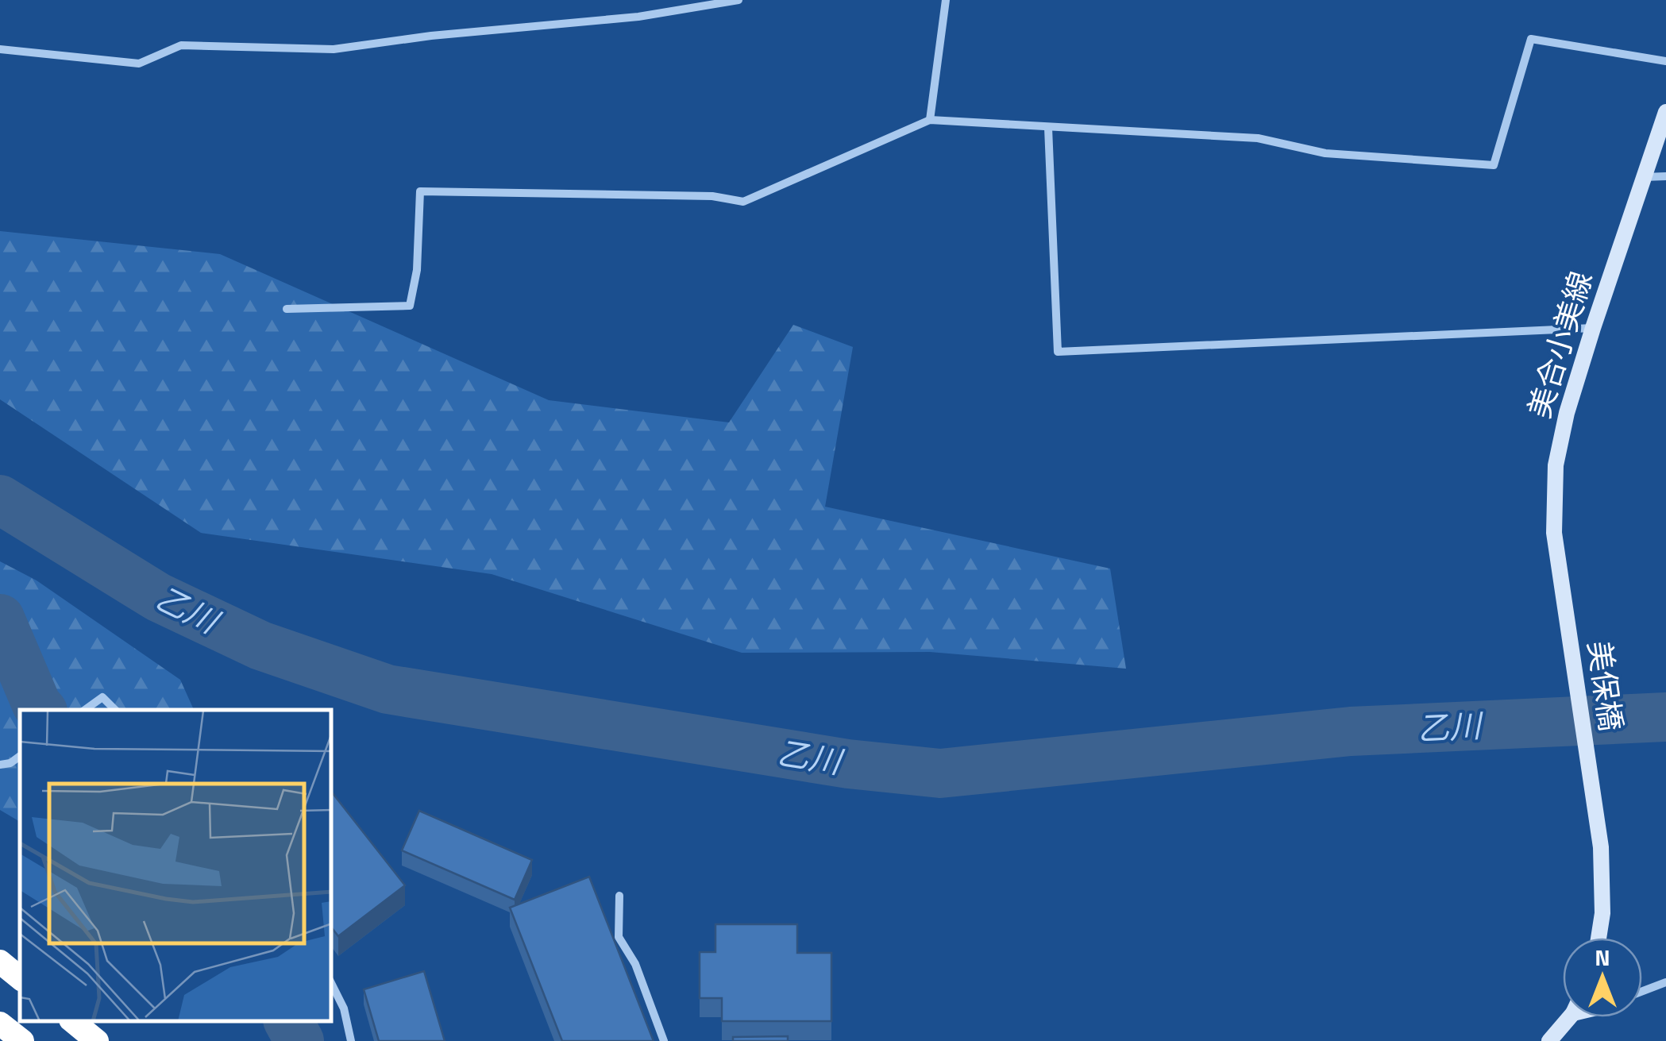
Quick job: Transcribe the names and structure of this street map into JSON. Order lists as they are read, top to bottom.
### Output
{
  "streets": {
    "street": ["美合小美線", "美保橋"]
  },
  "crossings": [
    ["美合小美線", "美保橋"]
  ],
  "water": ["乙川"],
  "north": "top"
}
